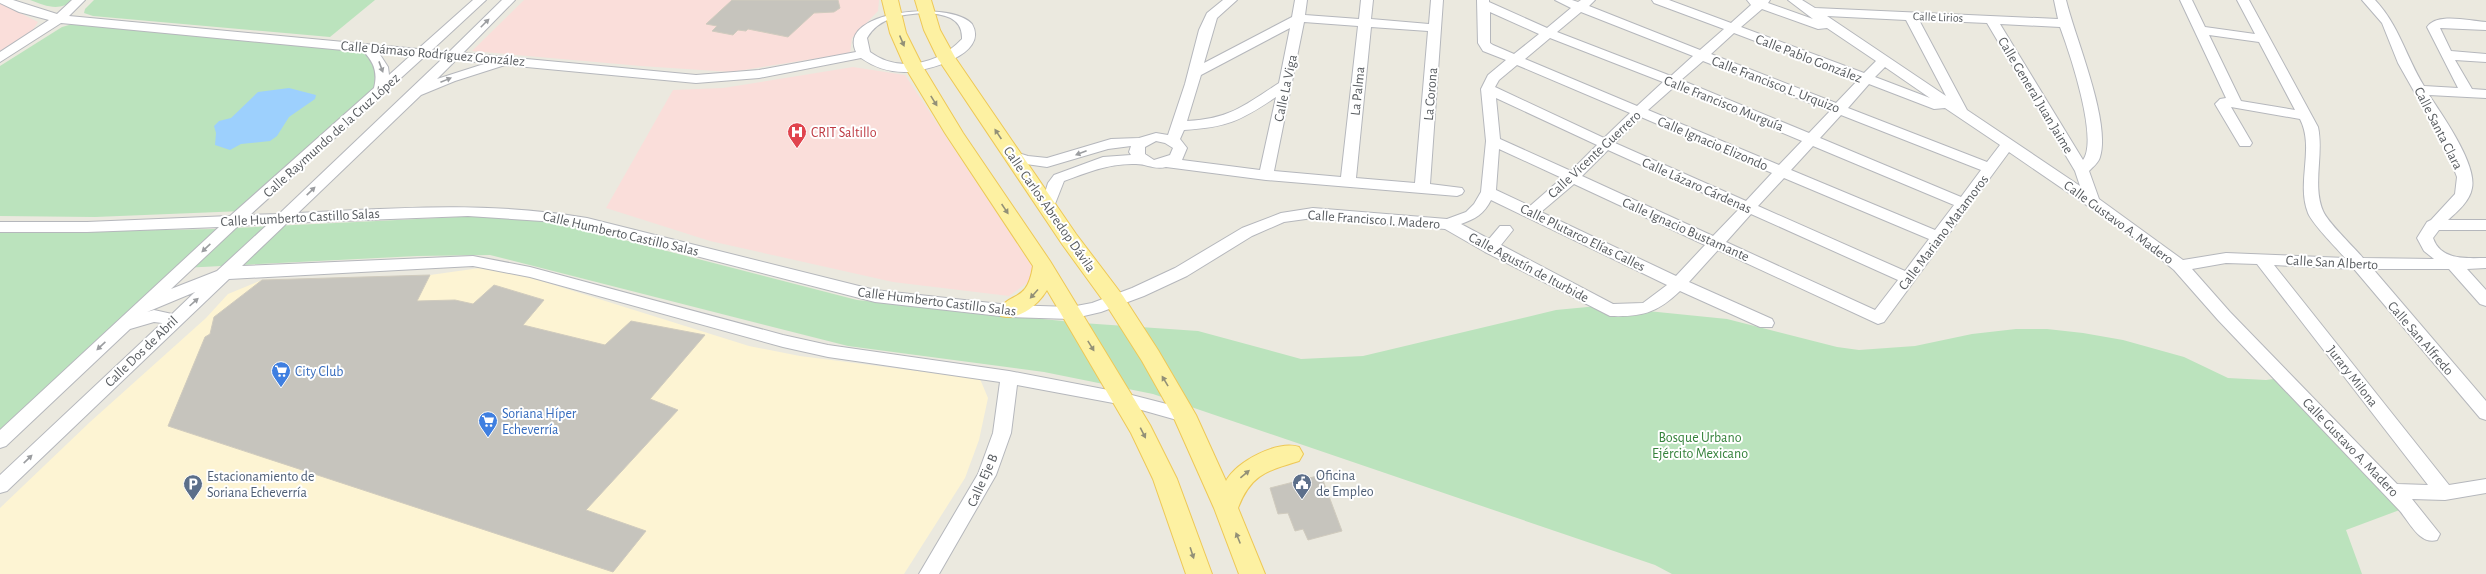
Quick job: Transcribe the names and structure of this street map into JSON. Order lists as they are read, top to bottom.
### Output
{
  "streets": {
    "main road": ["Calle Carlos Abredop Dávila"],
    "street": [
      "Calle Lirios",
      "Calle Dámaso Rodríguez González",
      "Calle Pablo González",
      "Calle Francisco L. Urquizo",
      "Calle La Viga",
      "La Palma",
      "La Corona",
      "Calle General Juan Jaime",
      "Calle Francisco Murguía",
      "Calle Santa Clara",
      "Calle Raymundo de la Cruz López",
      "Calle Ignacio Elizondo",
      "Calle Vicente Guerrero",
      "Calle Lázaro Cárdenas",
      "Calle Humberto Castillo Salas",
      "Calle Francisco I. Madero",
      "Calle Gustavo A. Madero",
      "Calle Ignacio Bustamante",
      "Calle Mariano Matamoros",
      "Calle Plutarco Elías Calles",
      "Calle San Alberto",
      "Calle Agustín de Iturbide",
      "Calle San Alfredo",
      "Calle Dos de Abril",
      "Jurary Milona",
      "Calle Eje B"
    ]
  },
  "crossings": [
    ["Calle Lirios", "Calle General Juan Jaime"],
    ["Calle Lirios", "Calle Gustavo A. Madero"],
    ["Calle Dámaso Rodríguez González", "Calle Raymundo de la Cruz López"],
    ["Calle Pablo González", "Calle Vicente Guerrero"],
    ["Calle Pablo González", "Calle Gustavo A. Madero"],
    ["Calle Francisco L. Urquizo", "Calle Vicente Guerrero"],
    ["Calle Francisco L. Urquizo", "Calle Mariano Matamoros"],
    ["Calle General Juan Jaime", "Calle Gustavo A. Madero"],
    ["Calle Francisco Murguía", "Calle Ignacio Elizondo"],
    ["Calle Francisco Murguía", "Calle Vicente Guerrero"],
    ["Calle Francisco Murguía", "Calle Mariano Matamoros"],
    ["Calle Raymundo de la Cruz López", "Calle Humberto Castillo Salas"],
    ["Calle Raymundo de la Cruz López", "Calle Dos de Abril"],
    ["Calle Ignacio Elizondo", "Calle Vicente Guerrero"],
    ["Calle Ignacio Elizondo", "Calle Mariano Matamoros"],
    ["Calle Vicente Guerrero", "Calle Lázaro Cárdenas"],
    ["Calle Vicente Guerrero", "Calle Ignacio Bustamante"],
    ["Calle Vicente Guerrero", "Calle Plutarco Elías Calles"],
    ["Calle Lázaro Cárdenas", "Calle Francisco I. Madero"],
    ["Calle Lázaro Cárdenas", "Calle Mariano Matamoros"],
    ["Calle Carlos Abredop Dávila", "Calle Humberto Castillo Salas"],
    ["Calle Carlos Abredop Dávila", "Calle Francisco I. Madero"],
    ["Calle Humberto Castillo Salas", "Calle Francisco I. Madero"],
    ["Calle Humberto Castillo Salas", "Calle Dos de Abril"],
    ["Calle Francisco I. Madero", "Calle Ignacio Bustamante"],
    ["Calle Francisco I. Madero", "Calle Plutarco Elías Calles"],
    ["Calle Francisco I. Madero", "Calle Agustín de Iturbide"],
    ["Calle Gustavo A. Madero", "Calle Mariano Matamoros"],
    ["Calle Gustavo A. Madero", "Calle San Alberto"],
    ["Calle Ignacio Bustamante", "Calle Mariano Matamoros"],
    ["Calle Plutarco Elías Calles", "Calle Agustín de Iturbide"],
    ["Calle San Alberto", "Calle San Alfredo"],
    ["Calle San Alberto", "Jurary Milona"]
  ],
  "parks": ["Bosque Urbano Ejército Mexicano"],
  "places": {
    "hospital": ["CRIT Saltillo"],
    "supermarket": ["City Club", "Soriana Híper Echeverría"],
    "public building": ["Oficina de Empleo"],
    "parking": ["Estacionamiento de Soriana Echeverría"]
  }
}
